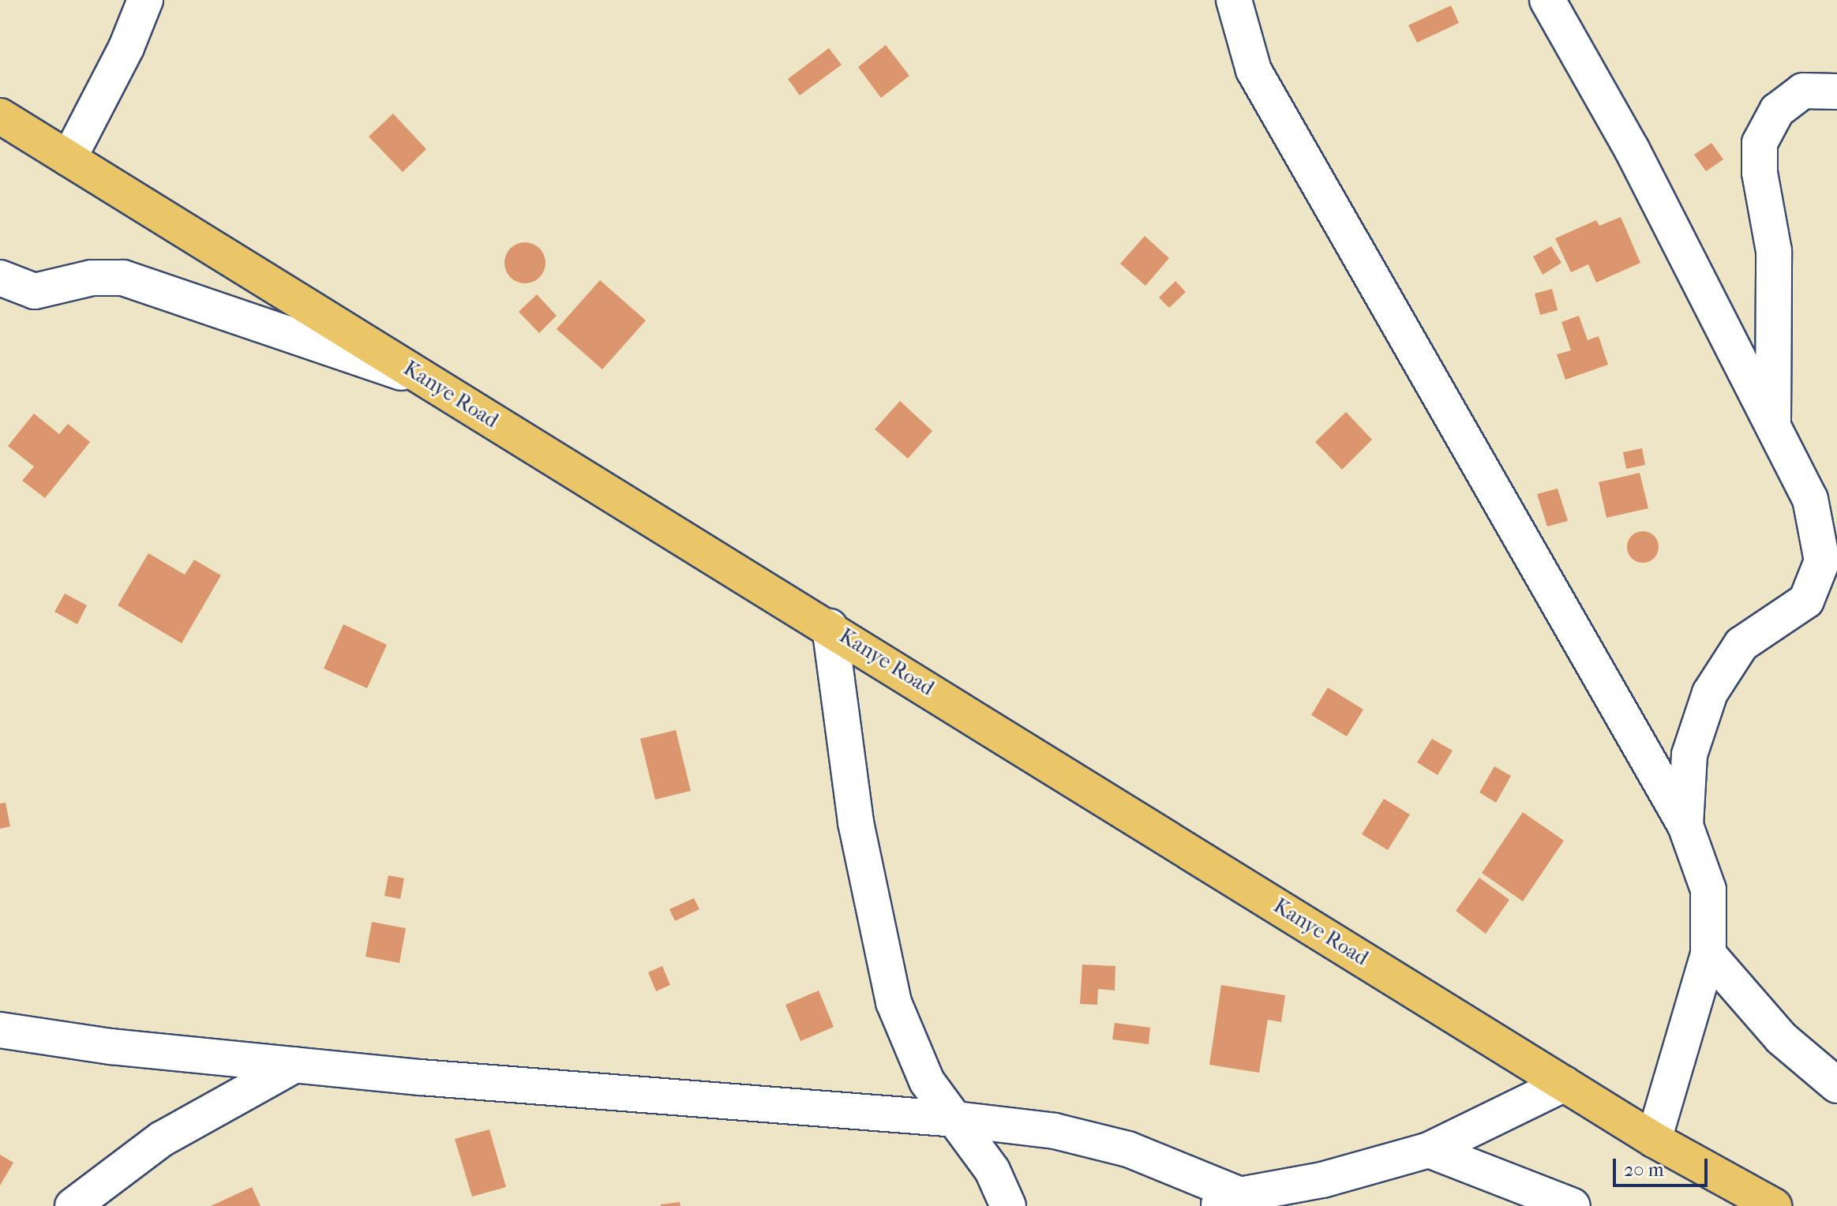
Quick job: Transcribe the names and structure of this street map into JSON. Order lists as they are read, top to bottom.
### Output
{
  "streets": {
    "main road": ["Kanye Road"]
  },
  "scale_bar": "20 m"
}
